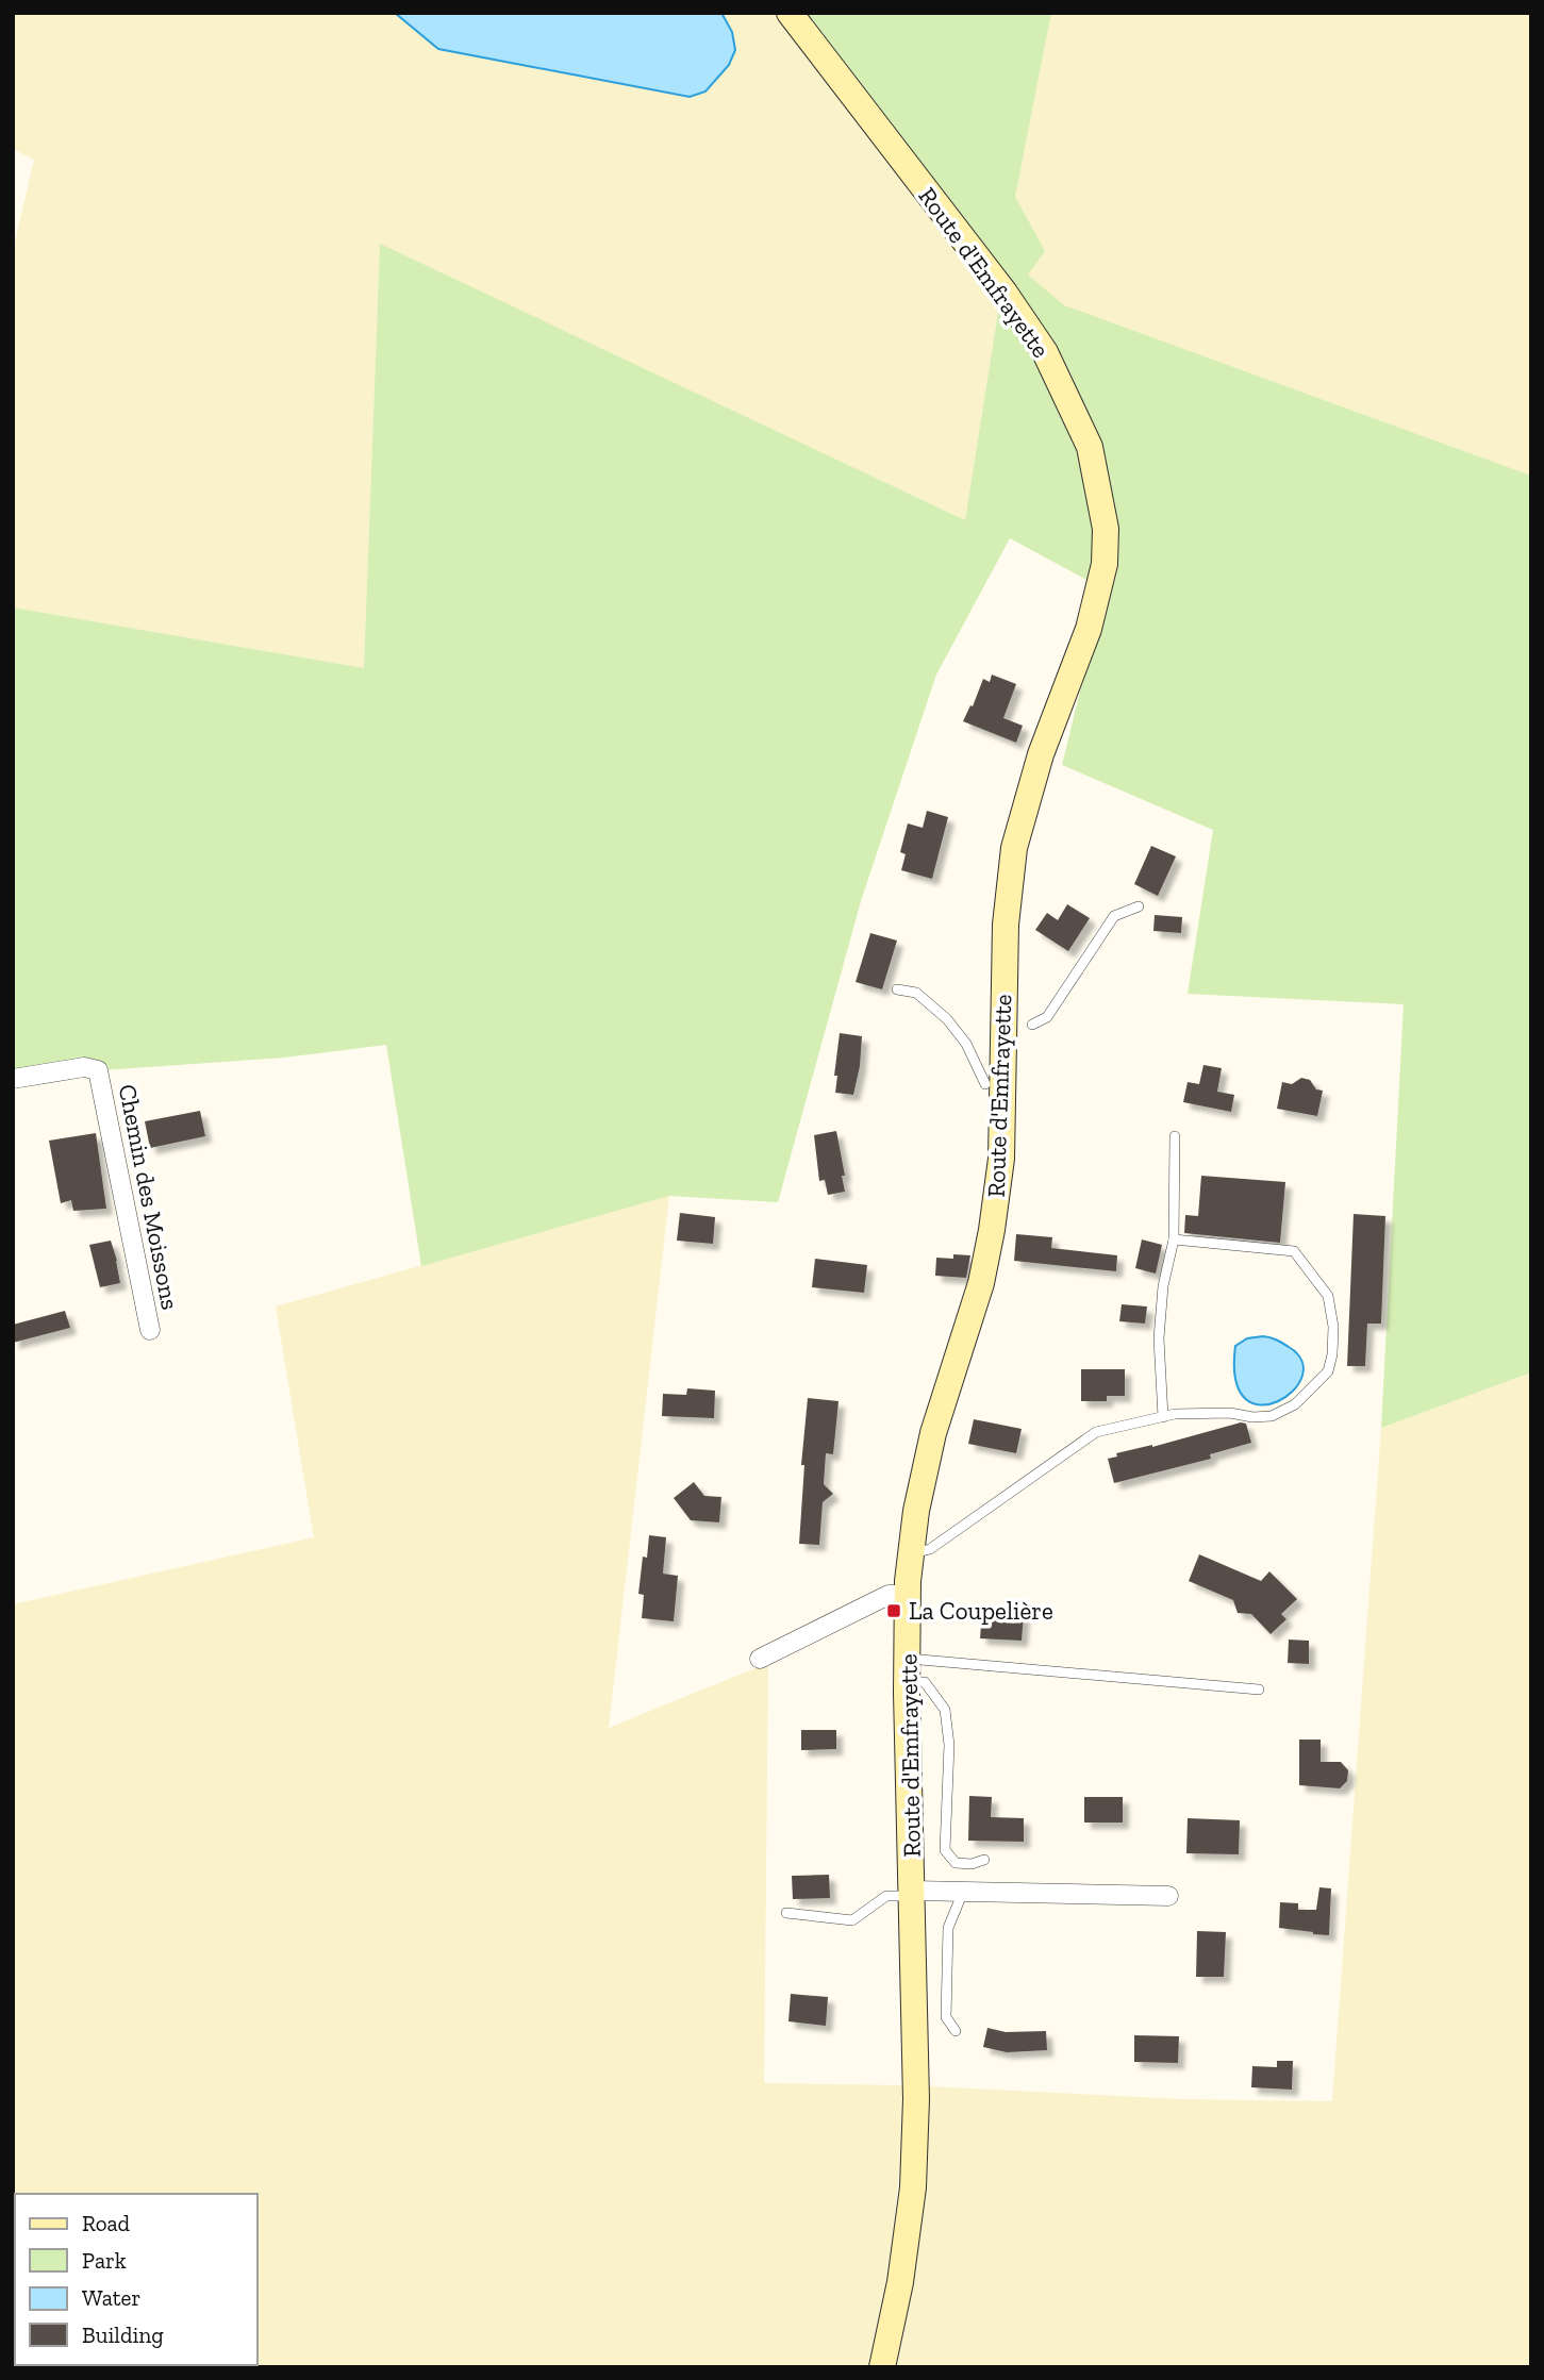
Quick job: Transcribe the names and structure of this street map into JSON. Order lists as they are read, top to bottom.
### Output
{
  "streets": {
    "street": ["Route d'Emfrayette", "Chemin des Moissons"]
  },
  "places": {
    "transit": ["La Coupelière"]
  },
  "legend": [
    "Road",
    "Park",
    "Water",
    "Building"
  ]
}
